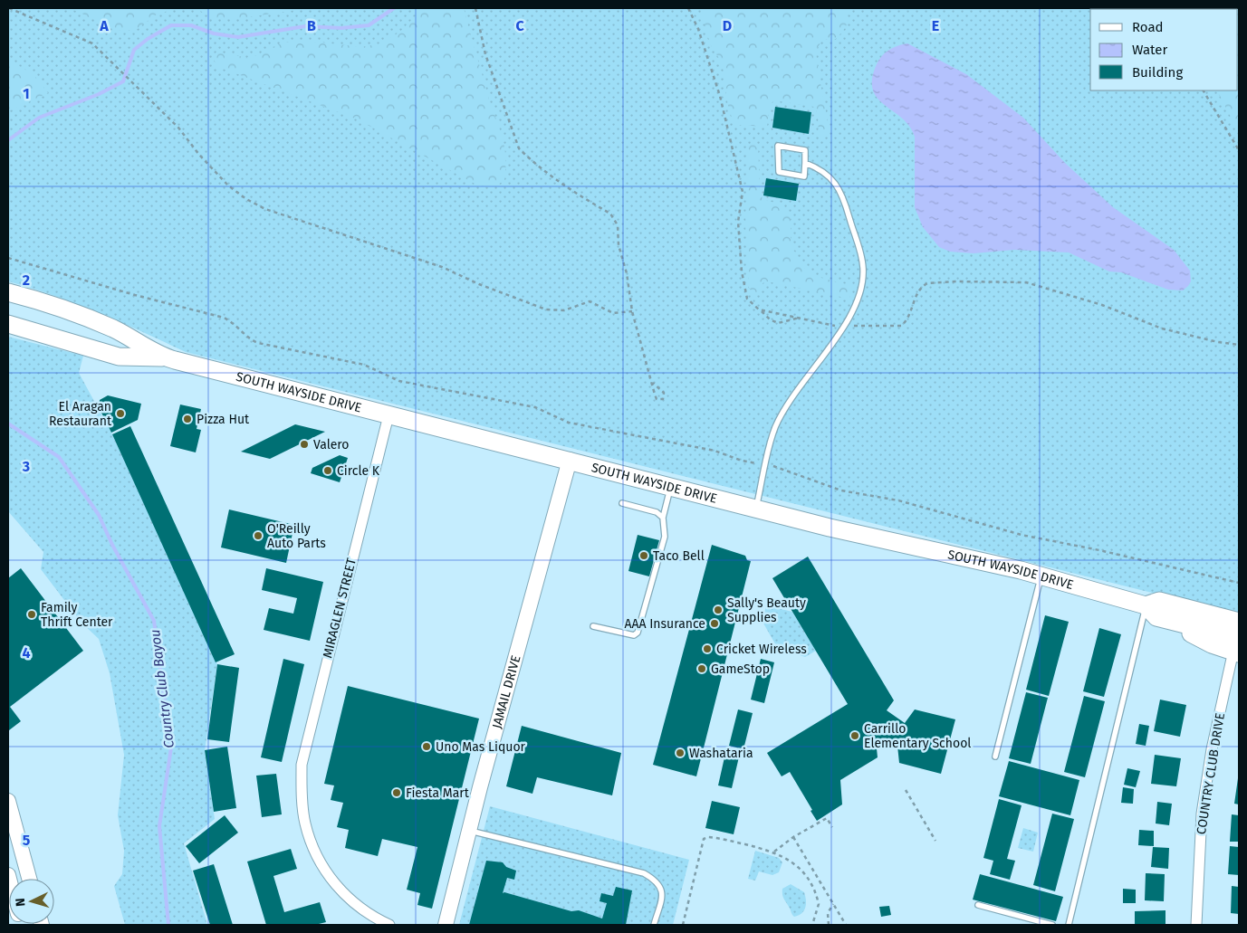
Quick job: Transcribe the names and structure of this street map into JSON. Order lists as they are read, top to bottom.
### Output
{
  "streets": {
    "main road": ["SOUTH WAYSIDE DRIVE"],
    "street": ["MIRAGLEN STREET", "JAMAIL DRIVE", "COUNTRY CLUB DRIVE"]
  },
  "crossings": [
    ["SOUTH WAYSIDE DRIVE", "MIRAGLEN STREET"],
    ["SOUTH WAYSIDE DRIVE", "JAMAIL DRIVE"],
    ["SOUTH WAYSIDE DRIVE", "COUNTRY CLUB DRIVE"]
  ],
  "water": ["Country Club Bayou"],
  "places": [
    "El Aragan Restaurant",
    "Pizza Hut",
    "Valero",
    "Circle K",
    "O'Reilly Auto Parts",
    "Taco Bell",
    "Sally's Beauty Supplies",
    "Family Thrift Center",
    "AAA Insurance",
    "Cricket Wireless",
    "GameStop",
    "Carrillo Elementary School",
    "Uno Mas Liquor",
    "Washataria",
    "Fiesta Mart"
  ],
  "legend": ["Road", "Water", "Building"],
  "north": "left",
  "grid": {
    "columns": [
      "A",
      "B",
      "C",
      "D",
      "E"
    ],
    "rows": [
      "1",
      "2",
      "3",
      "4",
      "5"
    ]
  }
}
